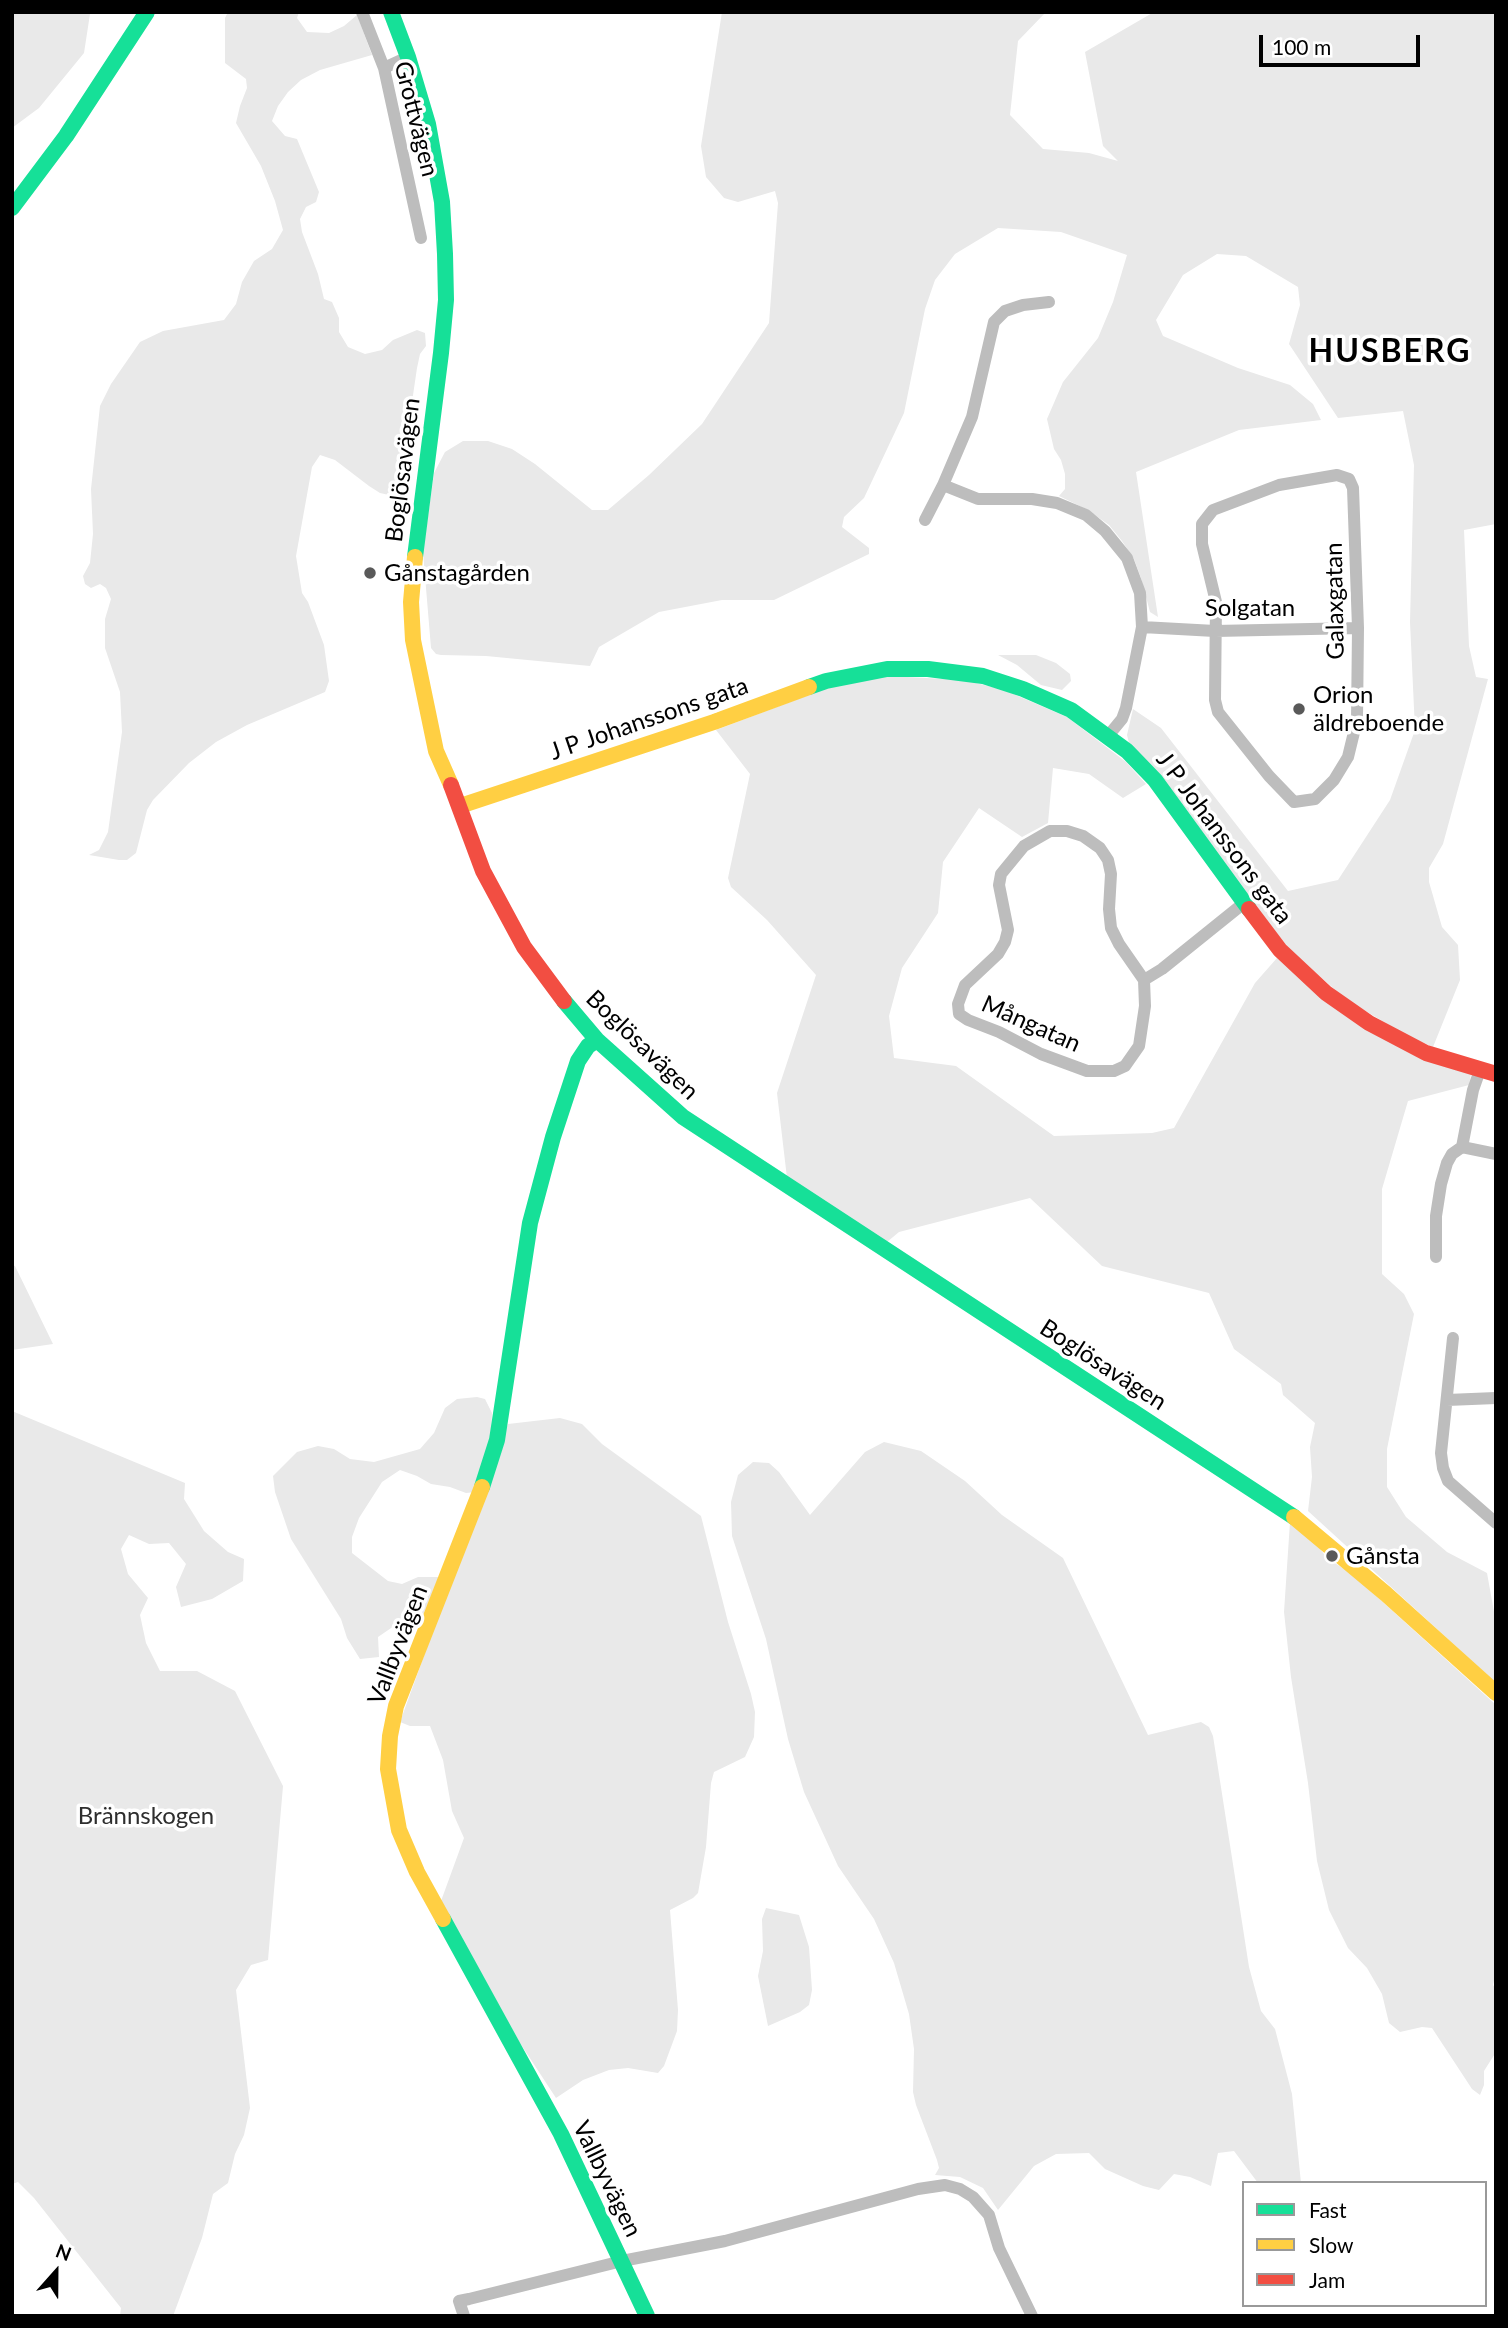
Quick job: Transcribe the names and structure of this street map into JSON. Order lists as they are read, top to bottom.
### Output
{
  "streets": {
    "street": [
      "Grottvägen",
      "Boglösavägen",
      "Galaxgatan",
      "Solgatan",
      "J P Johanssons gata",
      "Mångatan",
      "Vallbyvägen"
    ]
  },
  "crossings": [
    ["Boglösavägen", "J P Johanssons gata"],
    ["Boglösavägen", "Vallbyvägen"],
    ["Galaxgatan", "Solgatan"]
  ],
  "districts": ["HUSBERG"],
  "parks": ["Brännskogen"],
  "places": ["Gånstagården", "Orion äldreboende", "Gånsta"],
  "legend": ["Fast", "Slow", "Jam"],
  "scale_bar": "100 m",
  "north": "top"
}
